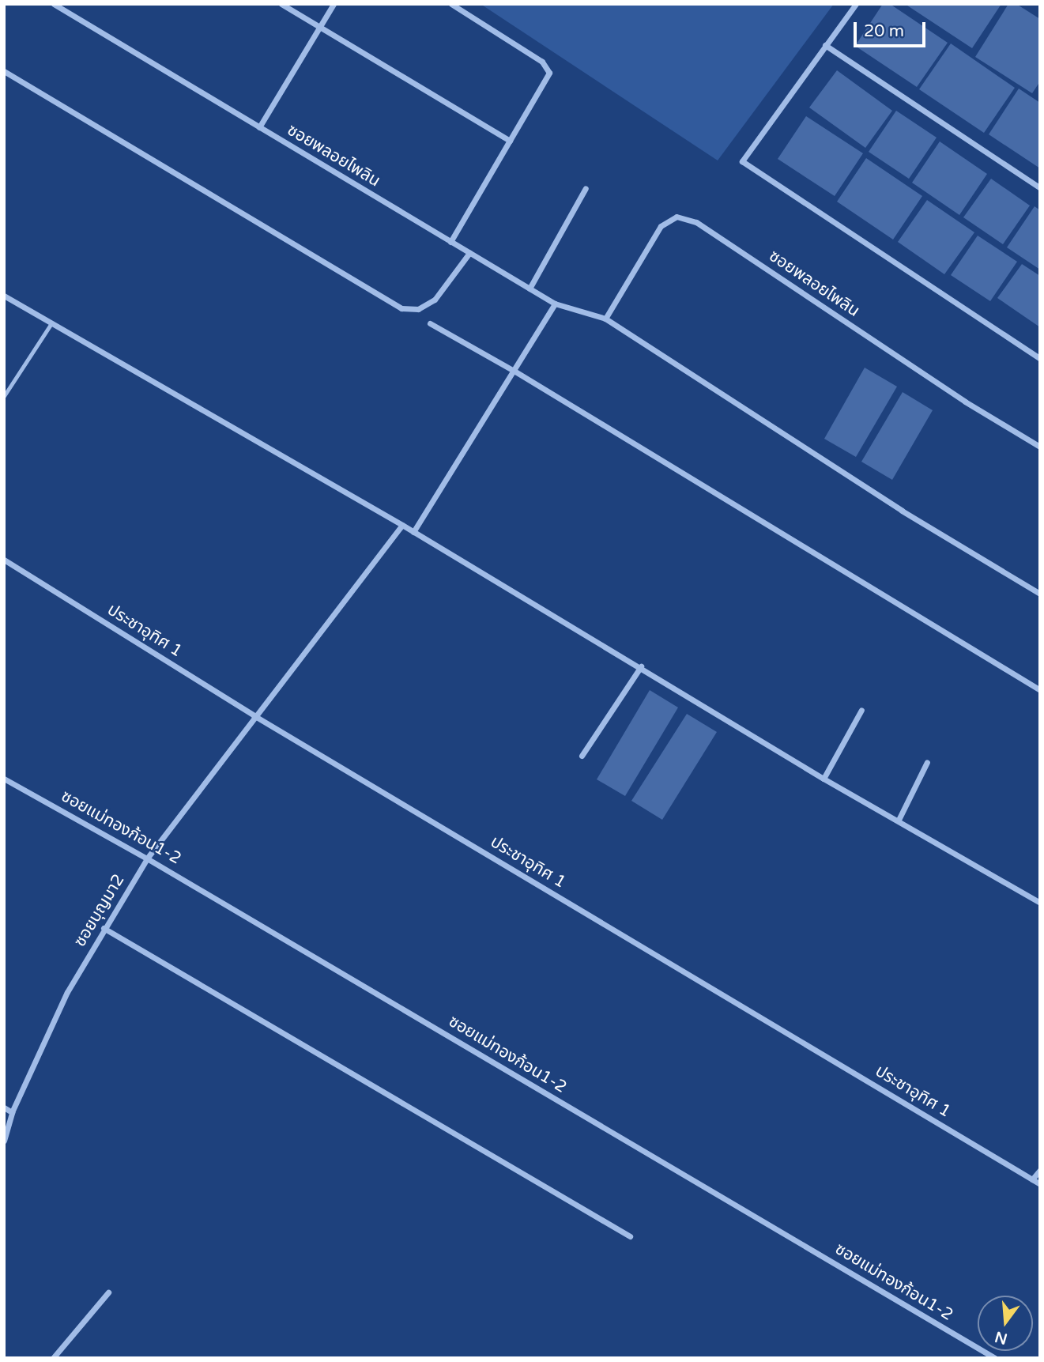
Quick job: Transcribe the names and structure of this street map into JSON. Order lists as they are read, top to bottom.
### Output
{
  "streets": {
    "street": [
      "ซอยพลอยไพลิน",
      "ประชาอุทิศ 1",
      "ซอยแม่ทองก้อน1-2",
      "ซอยบุญมา2"
    ]
  },
  "crossings": [
    ["ประชาอุทิศ 1", "ซอยบุญมา2"],
    ["ซอยแม่ทองก้อน1-2", "ซอยบุญมา2"]
  ],
  "scale_bar": "20 m",
  "north": "bottom"
}
